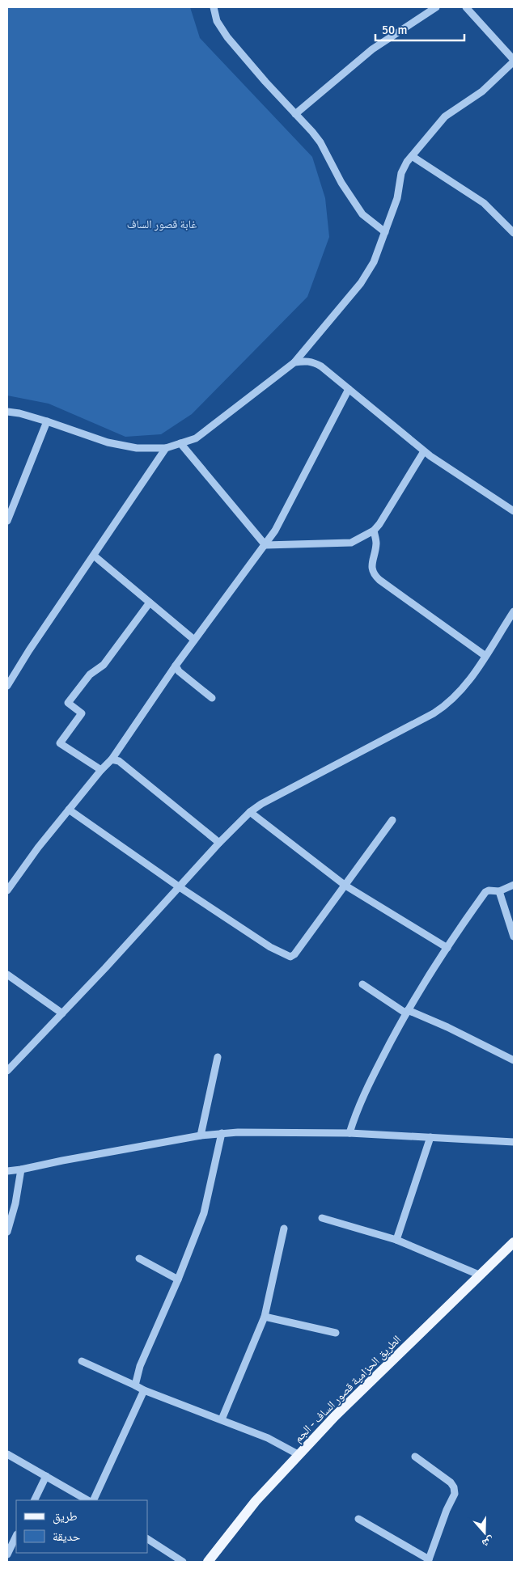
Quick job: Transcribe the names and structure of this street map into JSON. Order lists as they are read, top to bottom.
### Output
{
  "streets": {
    "main road": ["الطريق الحزامية قصور الساف - الجم"]
  },
  "parks": ["غابة قصور الساف"],
  "legend": ["طريق", "حديقة"],
  "scale_bar": "50 m",
  "north": "bottom"
}
